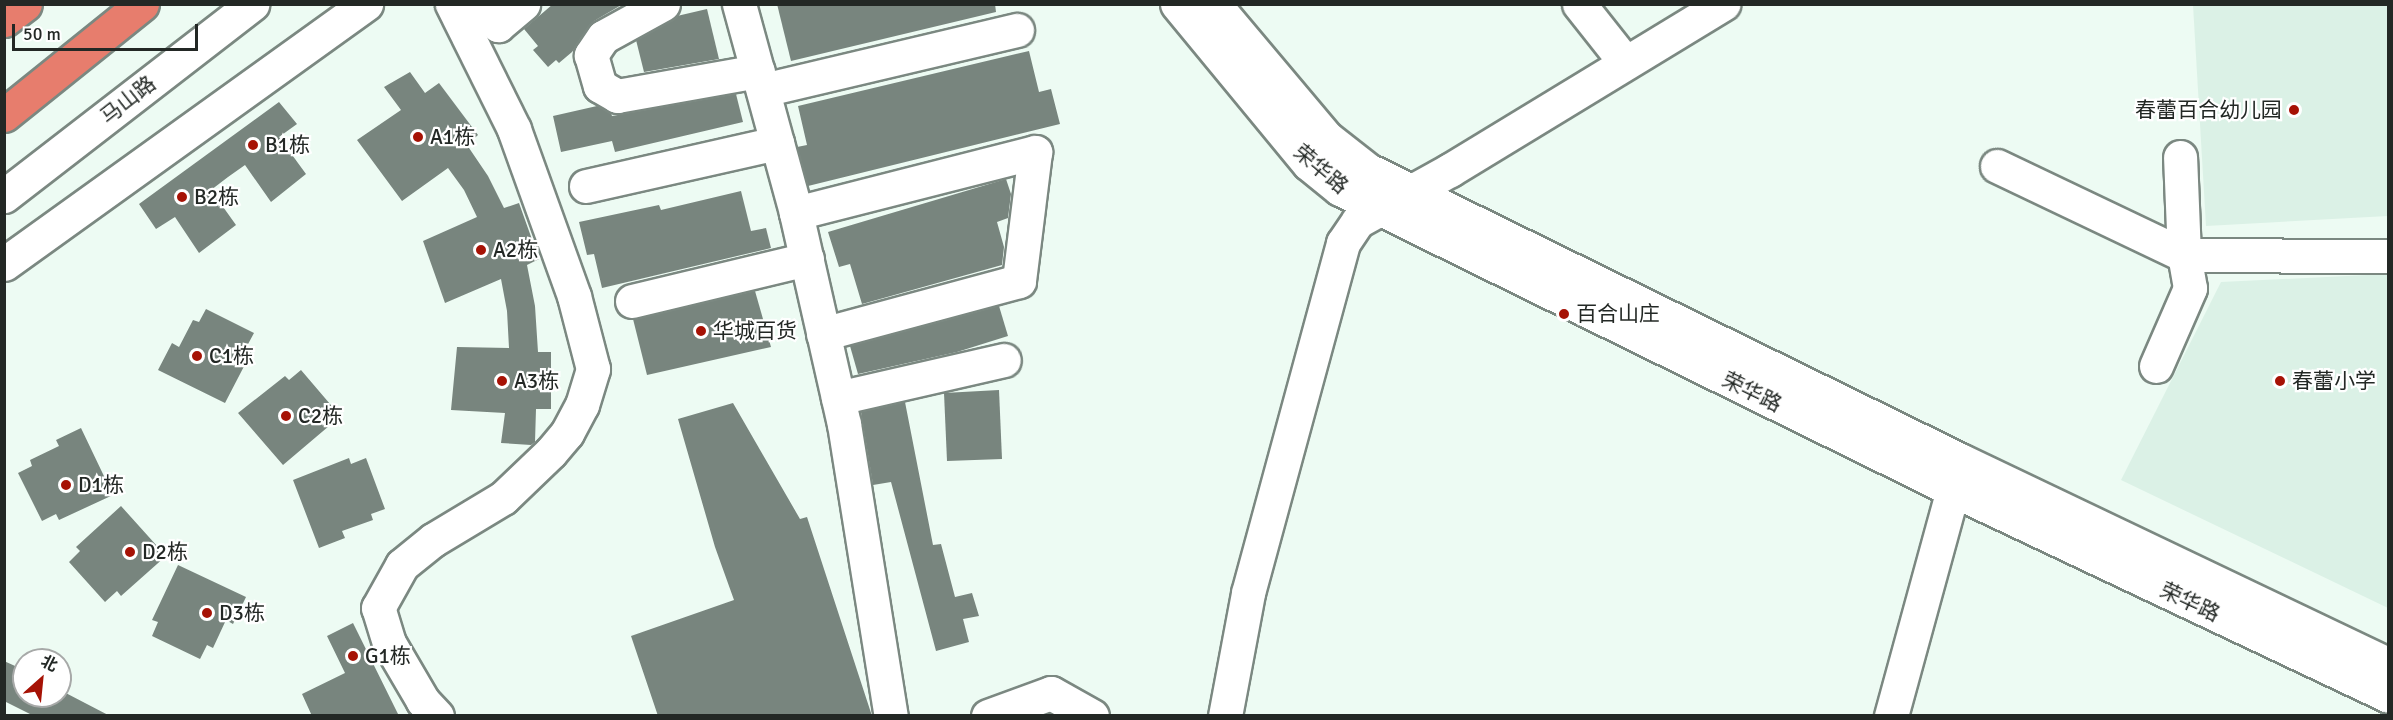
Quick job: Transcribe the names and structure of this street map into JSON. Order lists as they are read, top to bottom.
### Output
{
  "streets": {
    "street": ["马山路", "荣华路"]
  },
  "places": [
    "春蕾百合幼儿园",
    "A1栋",
    "B1栋",
    "B2栋",
    "A2栋",
    "百合山庄",
    "华城百货",
    "C1栋",
    "A3栋",
    "春蕾小学",
    "C2栋",
    "D1栋",
    "D2栋",
    "D3栋",
    "G1栋"
  ],
  "scale_bar": "50 m",
  "north": "top right"
}
